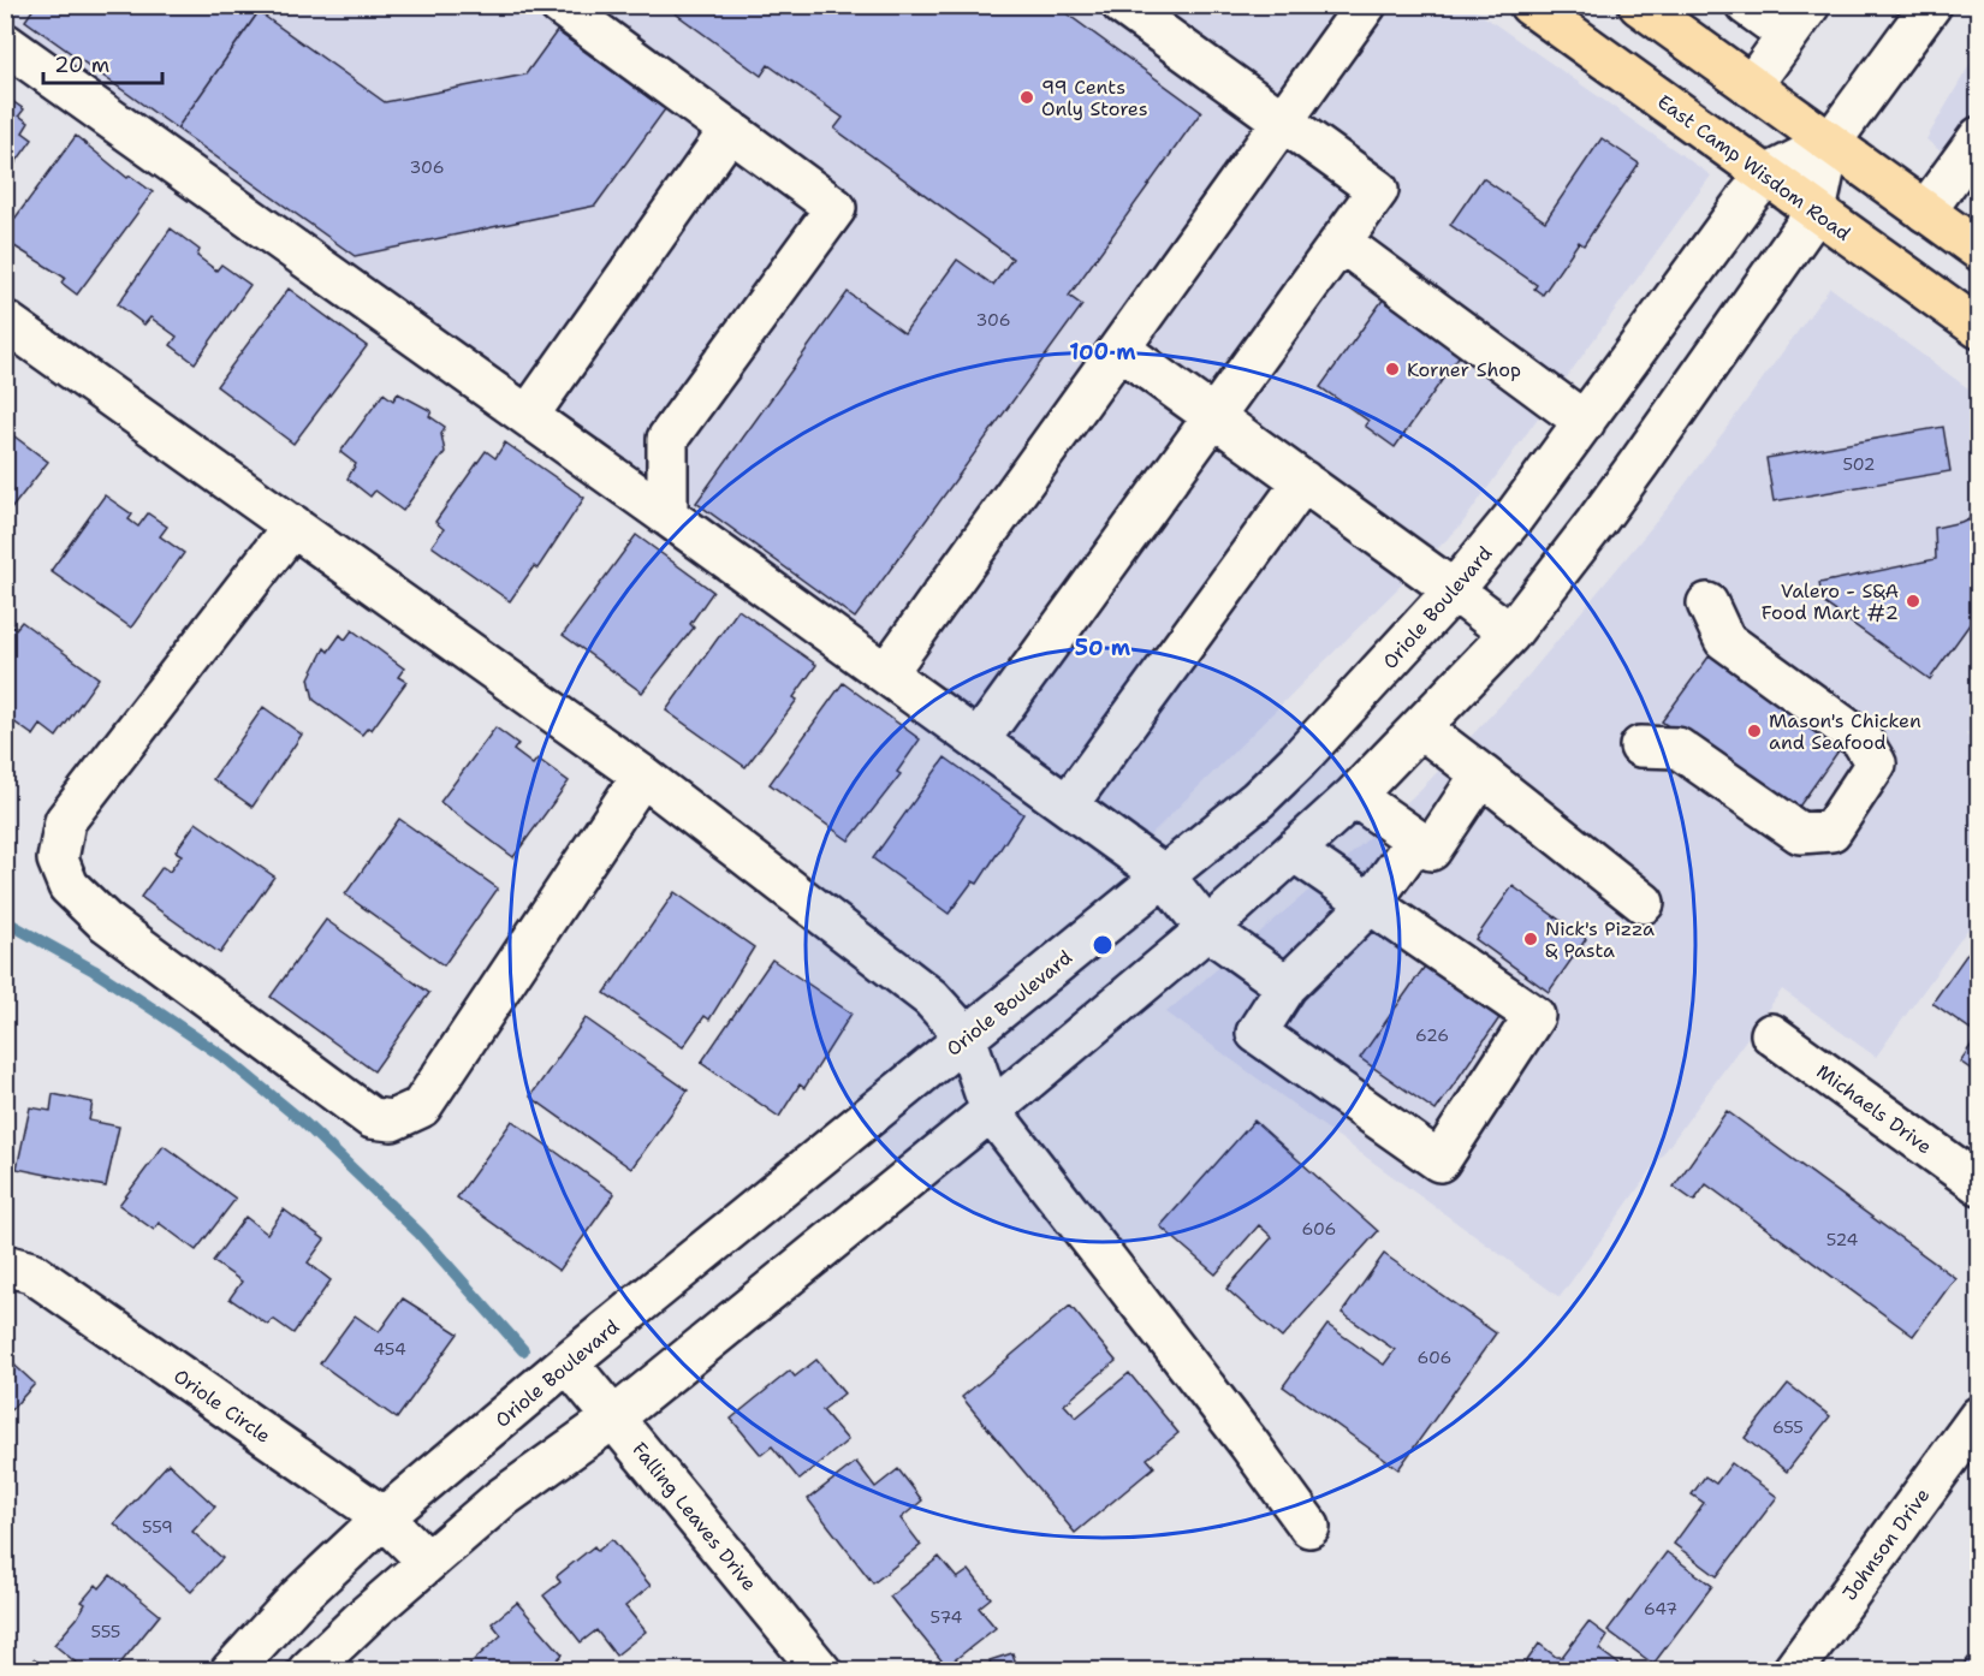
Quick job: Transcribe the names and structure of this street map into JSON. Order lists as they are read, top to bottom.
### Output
{
  "streets": {
    "main road": ["East Camp Wisdom Road"],
    "street": [
      "Oriole Boulevard",
      "Michaels Drive",
      "Oriole Circle",
      "Falling Leaves Drive",
      "Johnson Drive"
    ]
  },
  "crossings": [
    ["East Camp Wisdom Road", "Oriole Boulevard"],
    ["Oriole Boulevard", "Oriole Circle"],
    ["Oriole Boulevard", "Falling Leaves Drive"]
  ],
  "places": [
    "99 Cents Only Stores",
    "Korner Shop",
    "Valero - S&A Food Mart #2",
    "Mason's Chicken and Seafood",
    "Nick's Pizza & Pasta"
  ],
  "house_numbers": [
    "306",
    "306",
    "502",
    "626",
    "606",
    "524",
    "454",
    "606",
    "655",
    "559",
    "647",
    "574",
    "555"
  ],
  "scale_bar": "20 m",
  "rings": ["100 m", "50 m"]
}
